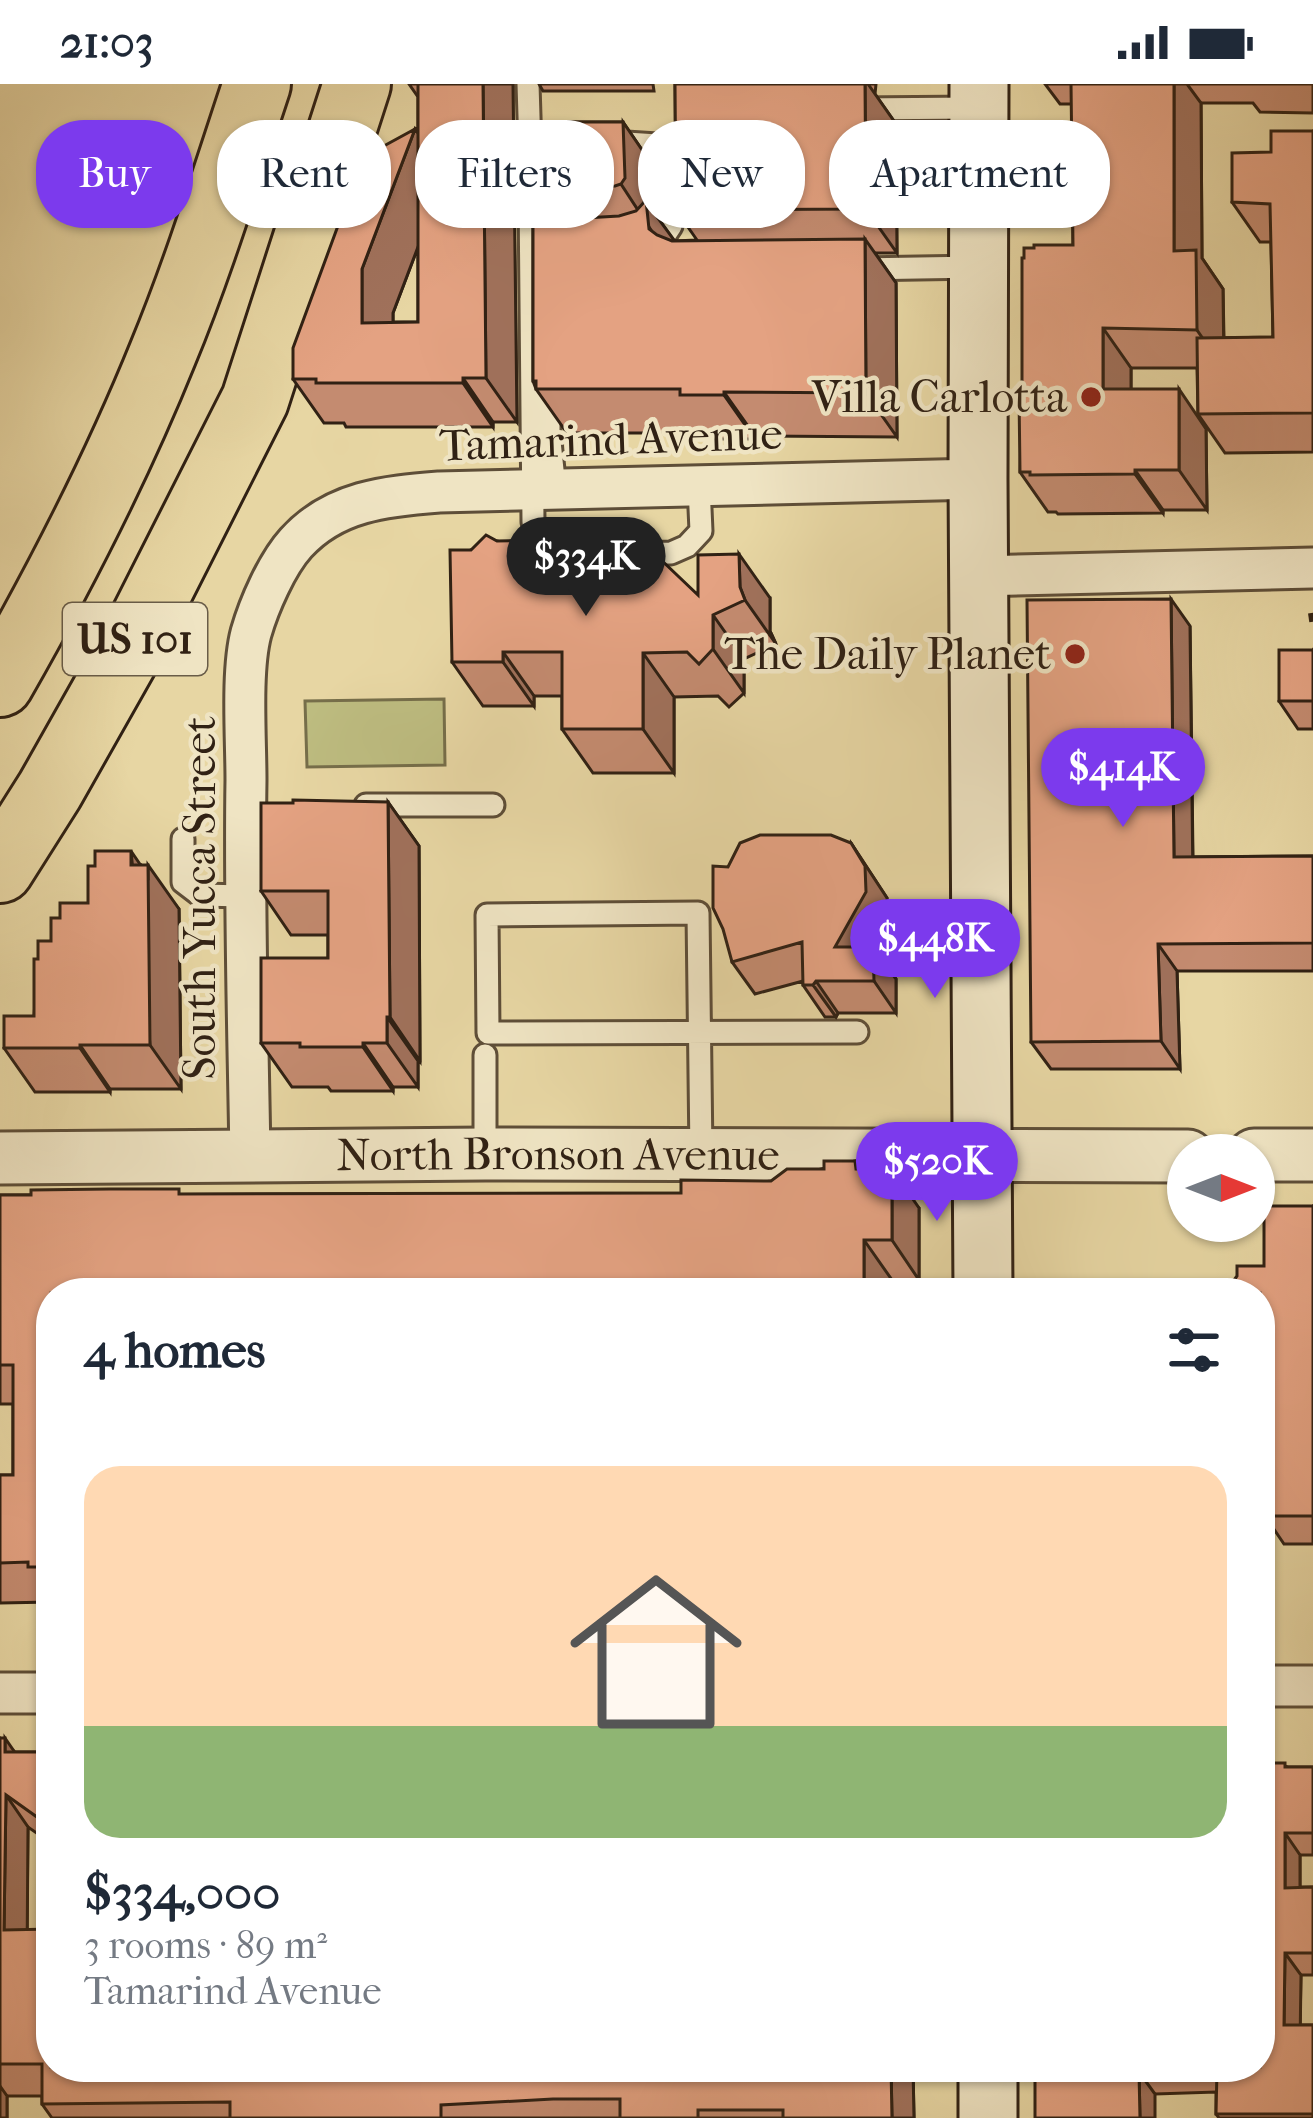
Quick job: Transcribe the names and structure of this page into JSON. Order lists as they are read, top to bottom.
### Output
{
  "streets": {
    "highway": ["US 101"],
    "street": ["Tamarind Avenue", "South Yucca Street", "North Bronson Avenue"]
  },
  "crossings": [
    ["Tamarind Avenue", "South Yucca Street"],
    ["South Yucca Street", "North Bronson Avenue"]
  ],
  "places": ["Villa Carlotta", "The Daily Planet"],
  "north": "right",
  "page": {
    "status": "21:03",
    "chip": [
      "Buy",
      "Rent",
      "Filters",
      "New",
      "Apartment"
    ],
    "price": [
      "$334K",
      "$414K",
      "$448K",
      "$520K"
    ],
    "heading": "4 homes",
    "list": [
      {
        "name": "$334,000",
        "note": "3 rooms · 89 m² · Tamarind Avenue"
      }
    ]
  }
}
